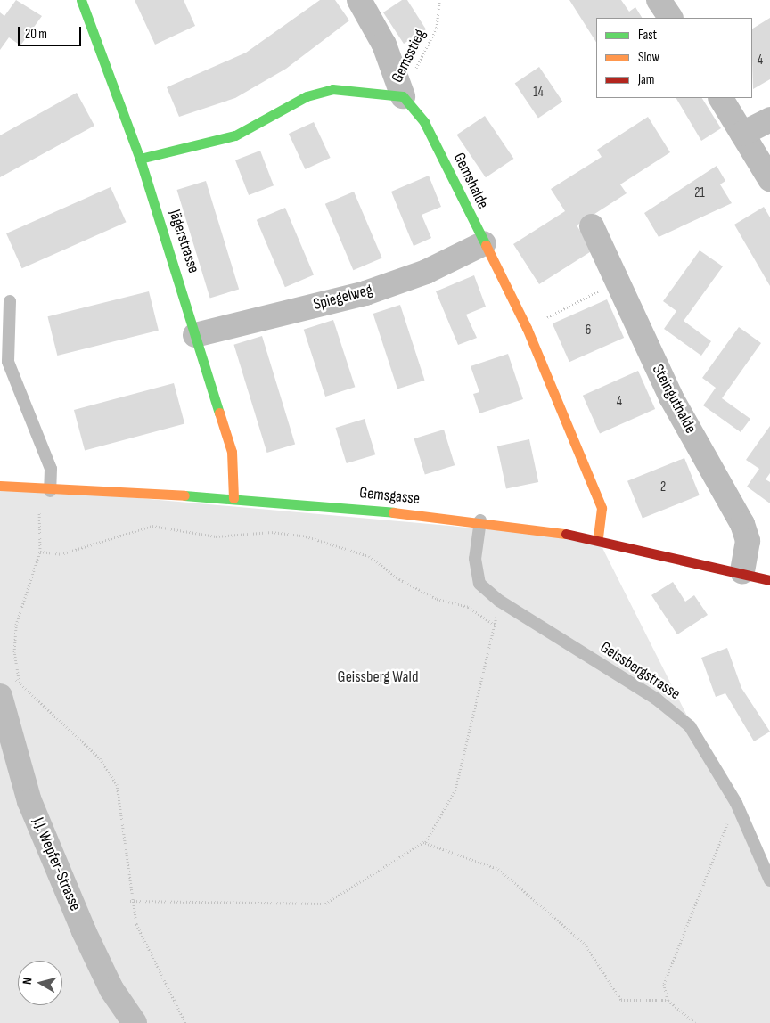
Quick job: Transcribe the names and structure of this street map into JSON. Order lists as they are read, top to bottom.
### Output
{
  "streets": {
    "street": [
      "Gemshalde",
      "Jägerstrasse",
      "Spiegelweg",
      "Steinguthalde",
      "Gemsgasse",
      "J.J. Wepfer-Strasse"
    ],
    "lane": ["Geissbergstrasse"],
    "path": ["Gemsstieg"]
  },
  "crossings": [
    ["Gemsstieg", "Gemshalde"],
    ["Gemshalde", "Spiegelweg"],
    ["Gemshalde", "Gemsgasse"],
    ["Jägerstrasse", "Spiegelweg"],
    ["Jägerstrasse", "Gemsgasse"],
    ["Steinguthalde", "Gemsgasse"],
    ["Gemsgasse", "Geissbergstrasse"]
  ],
  "parks": ["Geissberg Wald"],
  "house_numbers": [
    "4",
    "14",
    "21",
    "6",
    "4",
    "2"
  ],
  "legend": ["Fast", "Slow", "Jam"],
  "scale_bar": "20 m",
  "north": "left"
}
